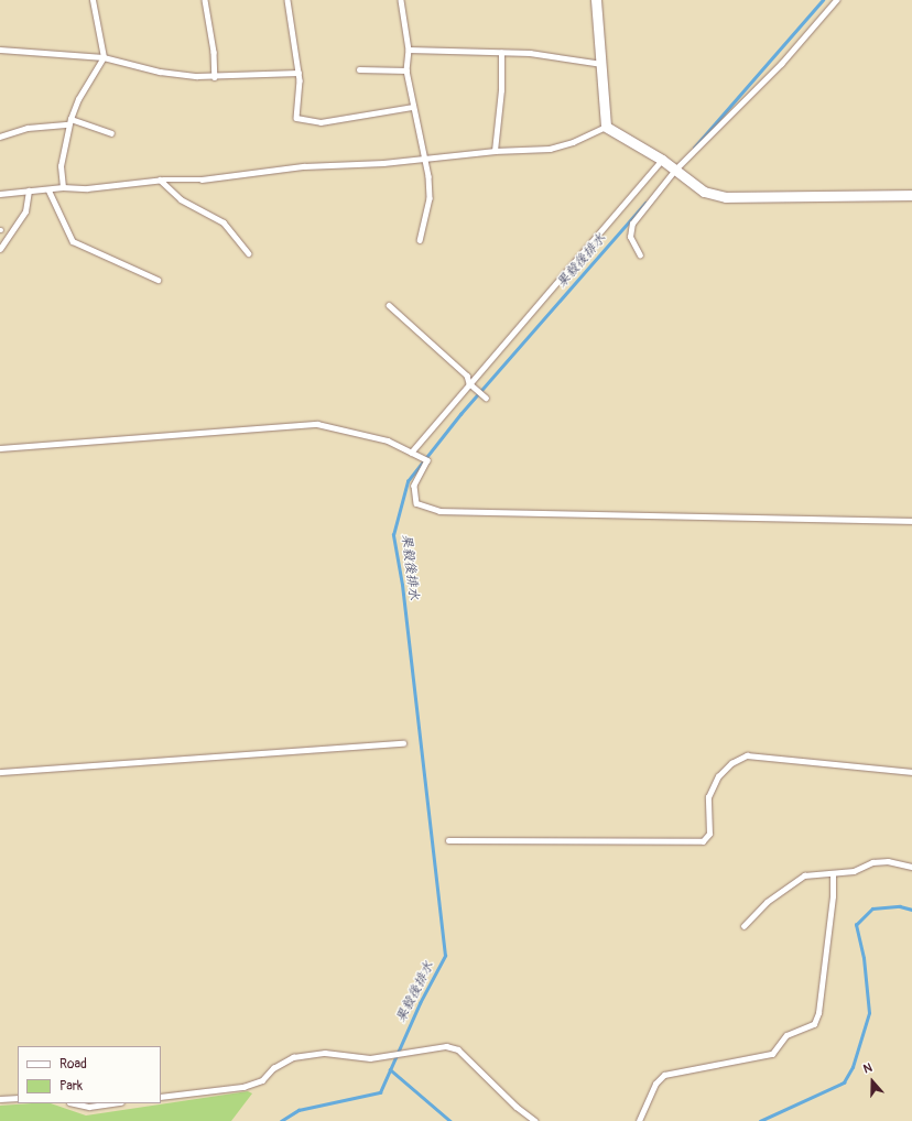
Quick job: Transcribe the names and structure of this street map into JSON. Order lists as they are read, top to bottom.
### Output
{
  "water": ["果毅後排水"],
  "legend": ["Road", "Park"],
  "north": "top"
}
